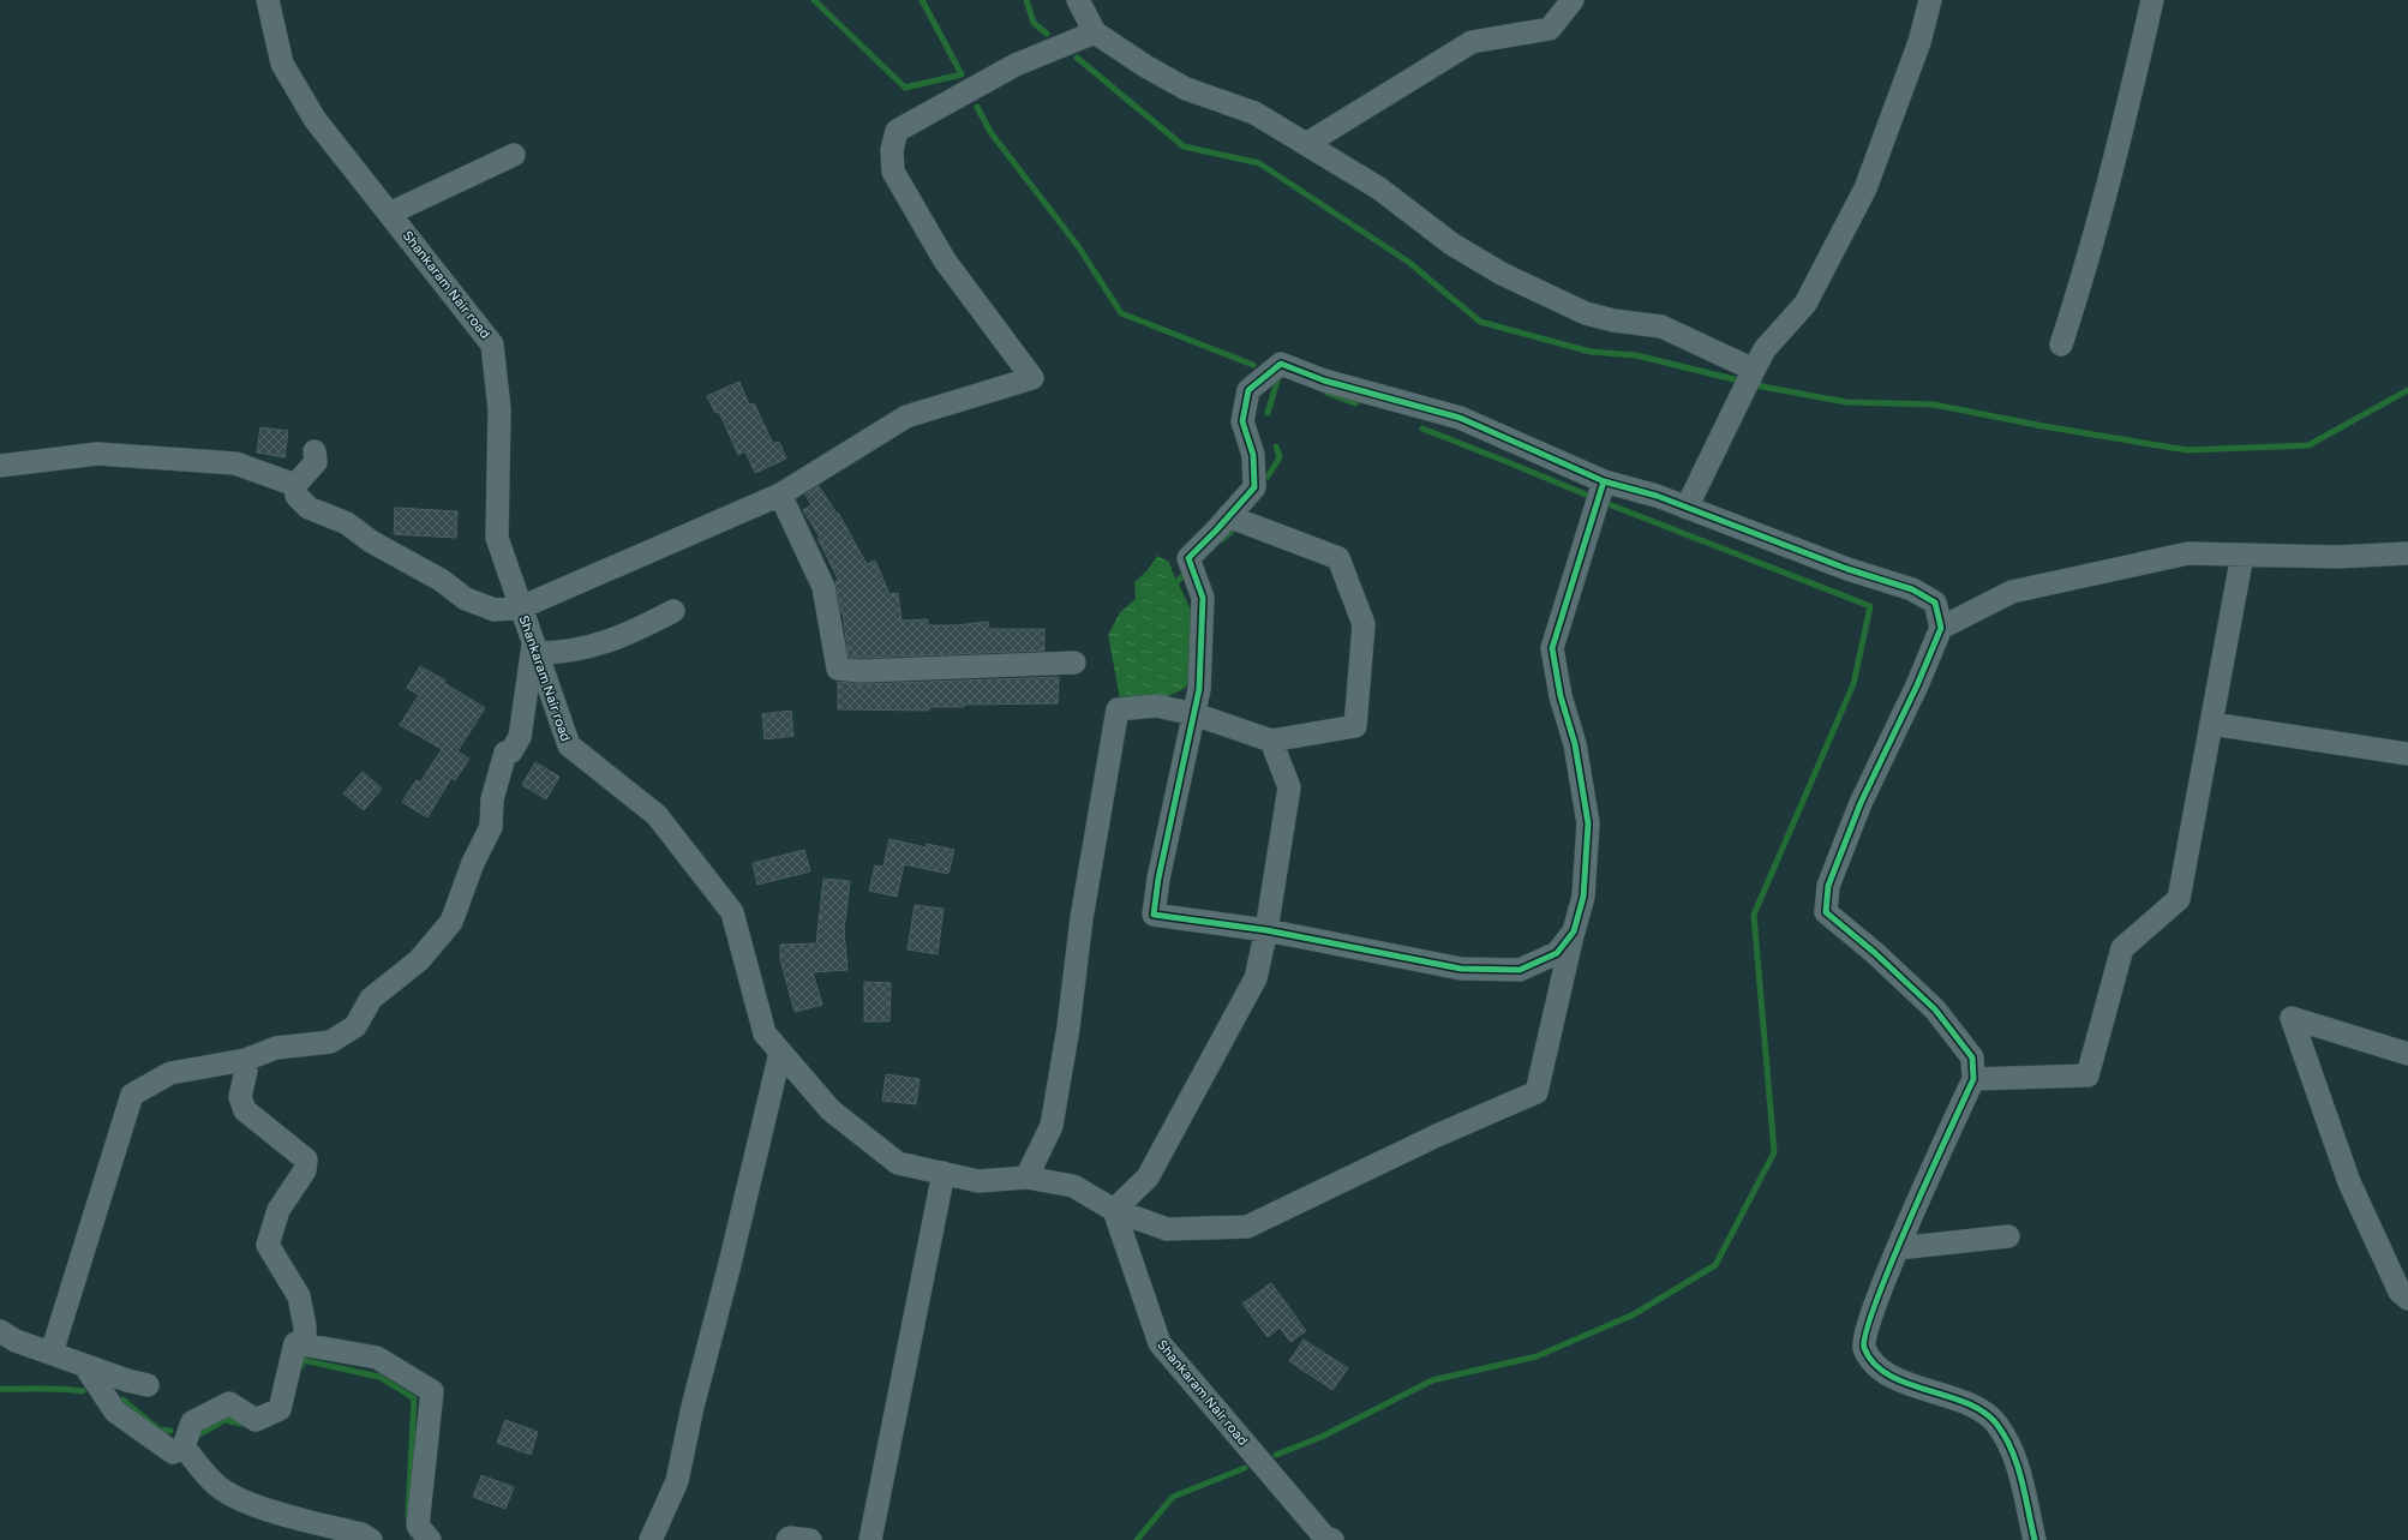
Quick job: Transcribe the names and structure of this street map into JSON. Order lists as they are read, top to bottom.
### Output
{
  "streets": {
    "street": ["Shankaram Nair road"]
  }
}
